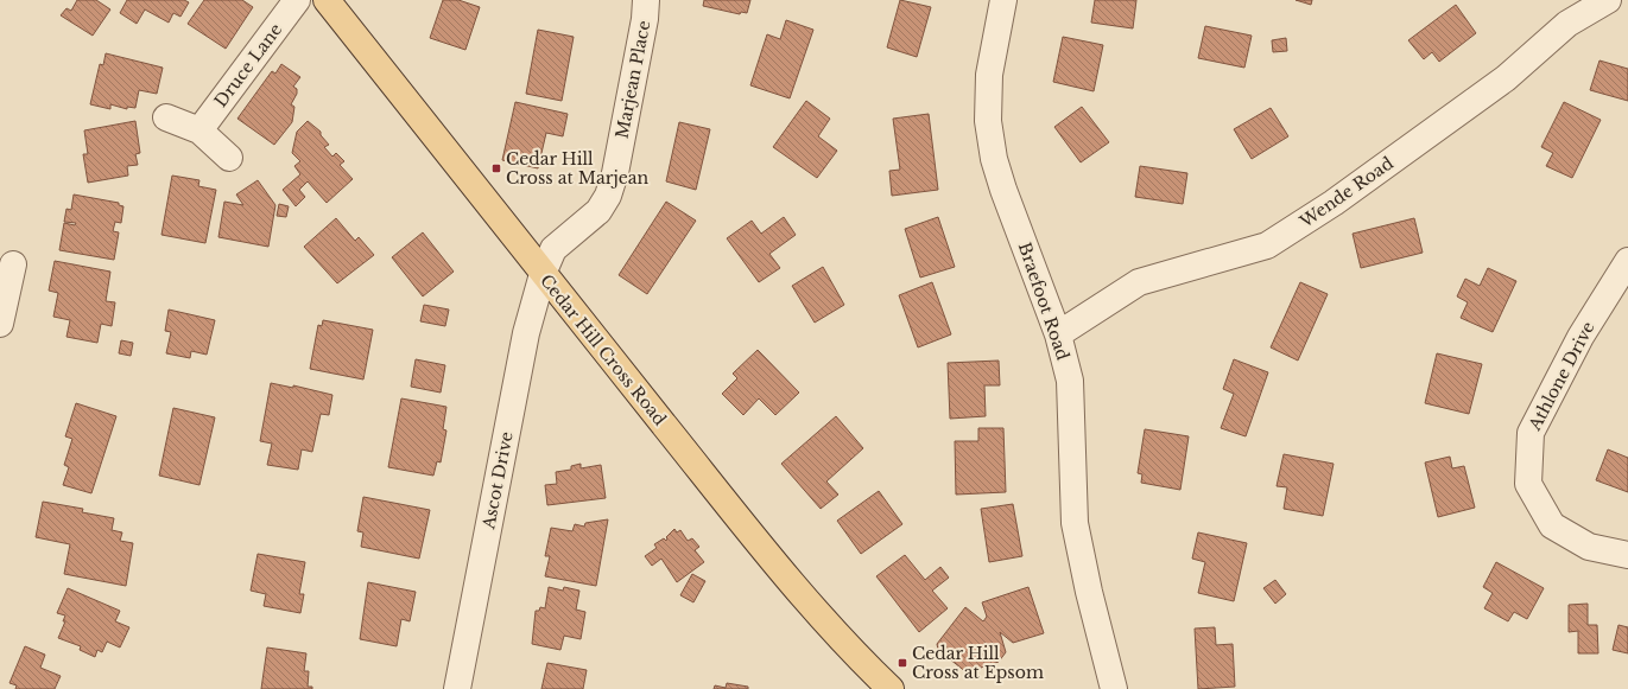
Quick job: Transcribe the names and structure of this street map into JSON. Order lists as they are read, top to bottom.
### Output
{
  "streets": {
    "main road": ["Cedar Hill Cross Road"],
    "street": [
      "Druce Lane",
      "Marjean Place",
      "Wende Road",
      "Braefoot Road",
      "Athlone Drive",
      "Ascot Drive"
    ]
  },
  "crossings": [
    ["Marjean Place", "Cedar Hill Cross Road"],
    ["Marjean Place", "Ascot Drive"],
    ["Wende Road", "Braefoot Road"],
    ["Cedar Hill Cross Road", "Ascot Drive"]
  ],
  "places": {
    "transit": ["Cedar Hill Cross at Marjean", "Cedar Hill Cross at Epsom"]
  }
}
